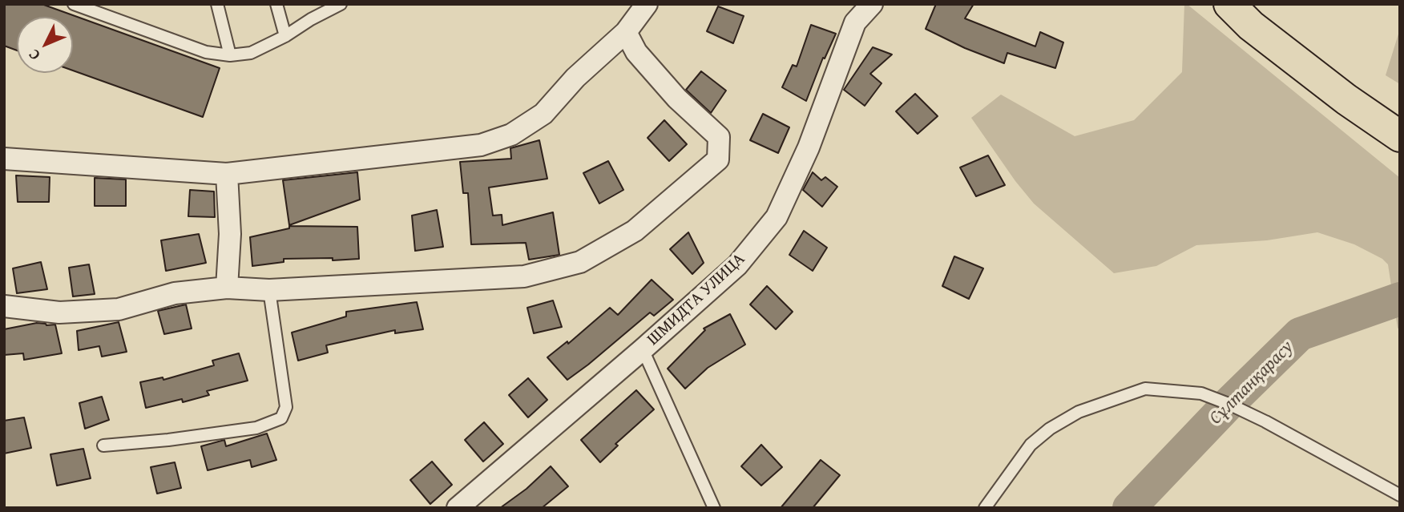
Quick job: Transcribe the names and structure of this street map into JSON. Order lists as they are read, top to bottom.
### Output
{
  "streets": {
    "street": ["ШМИДТА УЛИЦА"]
  },
  "water": ["Сұлтанқарасу"],
  "north": "bottom left"
}
